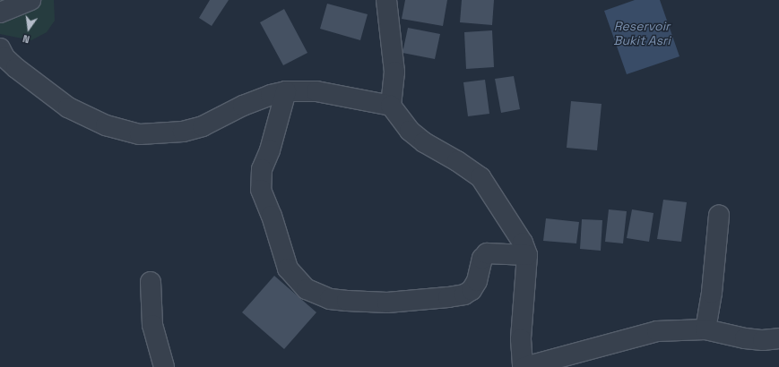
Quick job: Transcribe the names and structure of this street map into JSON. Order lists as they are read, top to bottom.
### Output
{
  "water": ["Reservoir Bukit Asri"],
  "north": "bottom"
}
